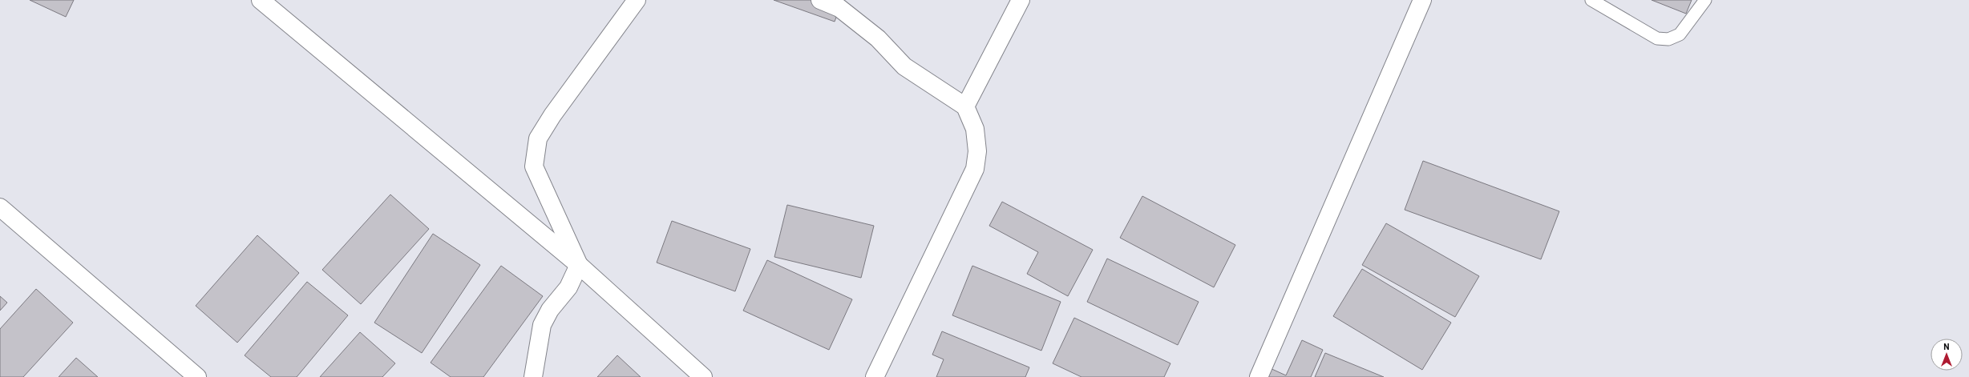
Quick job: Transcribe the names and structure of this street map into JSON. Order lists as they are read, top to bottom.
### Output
{
  "north": "top"
}
